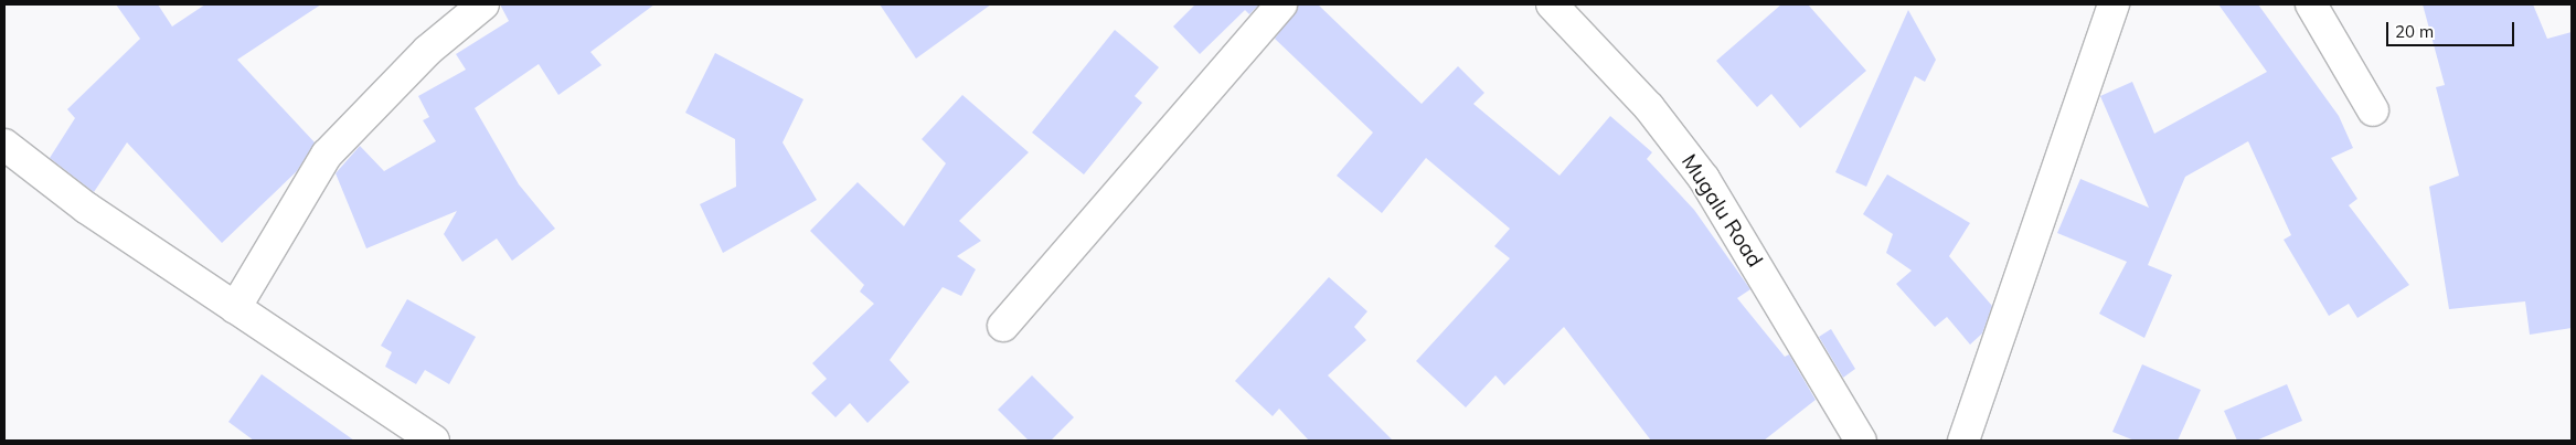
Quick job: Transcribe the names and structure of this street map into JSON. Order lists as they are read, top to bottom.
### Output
{
  "streets": {
    "street": ["Mugalu Road"]
  },
  "scale_bar": "20 m"
}
